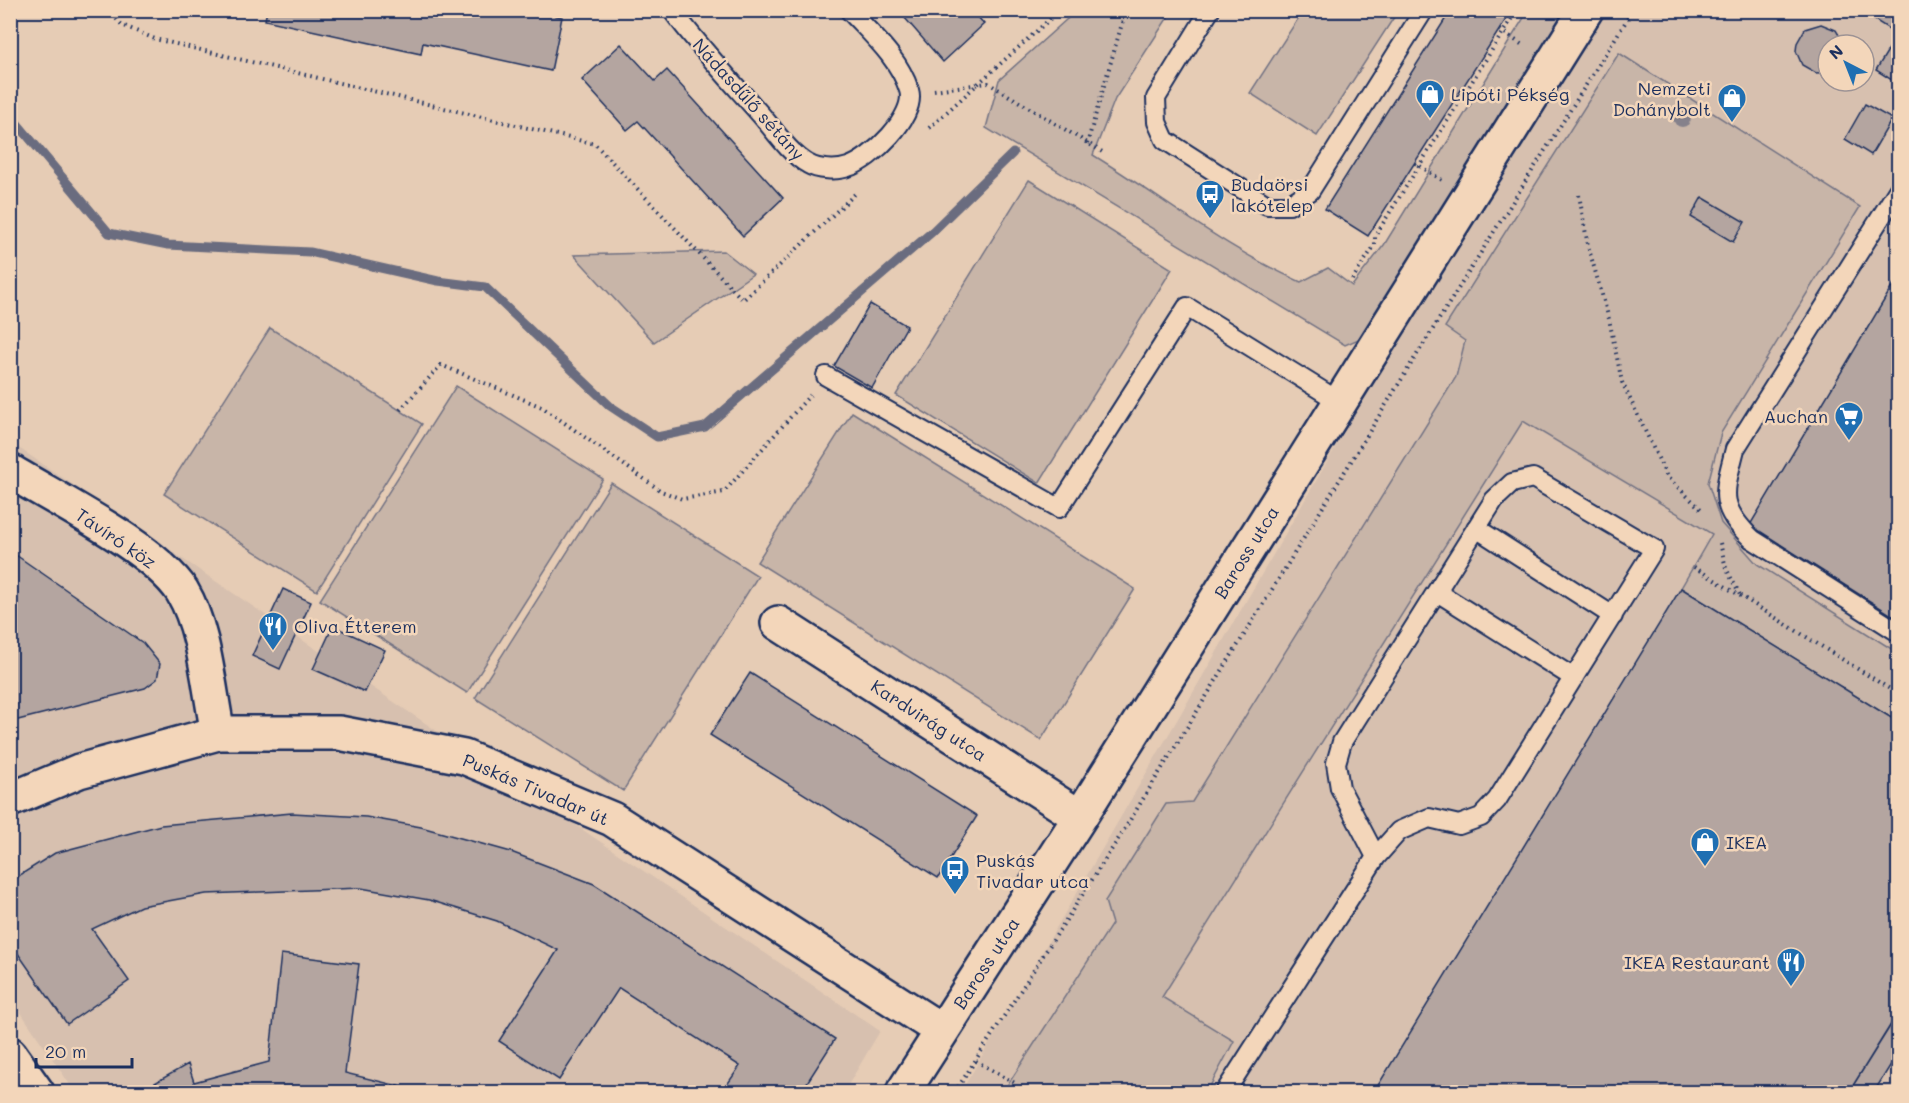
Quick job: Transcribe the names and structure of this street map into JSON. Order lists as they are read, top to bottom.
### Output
{
  "streets": {
    "street": [
      "Távíró köz",
      "Baross utca",
      "Kardvirág utca",
      "Puskás Tivadar út"
    ],
    "lane": ["Nádasdűlő sétány"]
  },
  "crossings": [
    ["Távíró köz", "Puskás Tivadar út"],
    ["Baross utca", "Kardvirág utca"],
    ["Baross utca", "Puskás Tivadar út"]
  ],
  "places": {
    "shop": ["Lipóti Pékség", "Nemzeti Dohánybolt", "IKEA"],
    "bus stop": ["Budaörsi lakótelep", "Puskás Tivadar utca"],
    "supermarket": ["Auchan"],
    "restaurant": ["Oliva Étterem", "IKEA Restaurant"]
  },
  "scale_bar": "20 m",
  "north": "top left"
}
